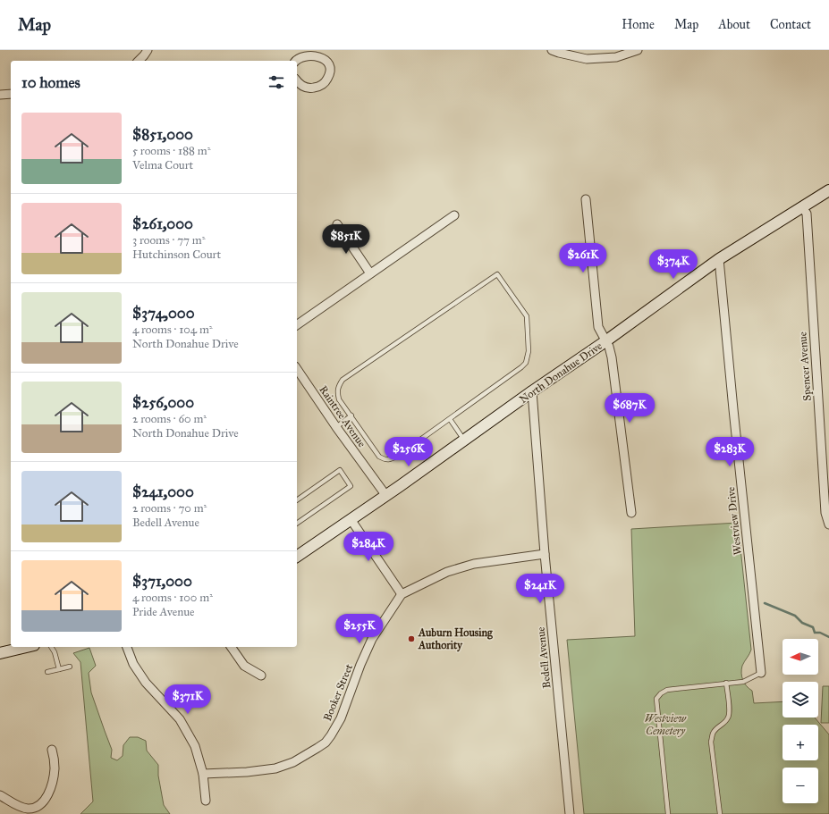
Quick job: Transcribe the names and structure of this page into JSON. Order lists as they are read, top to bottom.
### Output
{
  "streets": {
    "street": [
      "Spencer Avenue",
      "North Donahue Drive",
      "Raintree Avenue",
      "Westview Drive",
      "Bedell Avenue",
      "Booker Street"
    ]
  },
  "crossings": [
    ["Spencer Avenue", "North Donahue Drive"],
    ["North Donahue Drive", "Raintree Avenue"],
    ["North Donahue Drive", "Westview Drive"],
    ["North Donahue Drive", "Bedell Avenue"]
  ],
  "parks": ["Westview Cemetery"],
  "places": ["Auburn Housing Authority"],
  "north": "left",
  "page": {
    "header": "Map",
    "nav": [
      "Home",
      "Map",
      "About",
      "Contact"
    ],
    "heading": "10 homes",
    "list": [
      {
        "name": "$851,000",
        "note": "5 rooms · 188 m² · Velma Court"
      },
      {
        "name": "$261,000",
        "note": "3 rooms · 77 m² · Hutchinson Court"
      },
      {
        "name": "$374,000",
        "note": "4 rooms · 104 m² · North Donahue Drive"
      },
      {
        "name": "$256,000",
        "note": "2 rooms · 60 m² · North Donahue Drive"
      },
      {
        "name": "$241,000",
        "note": "2 rooms · 70 m² · Bedell Avenue"
      },
      {
        "name": "$371,000",
        "note": "4 rooms · 100 m² · Pride Avenue"
      }
    ],
    "price": [
      "$851K",
      "$261K",
      "$374K",
      "$687K",
      "$256K",
      "$283K",
      "$284K",
      "$241K",
      "$255K",
      "$371K"
    ],
    "map_buttons": ["+", "−"]
  }
}
